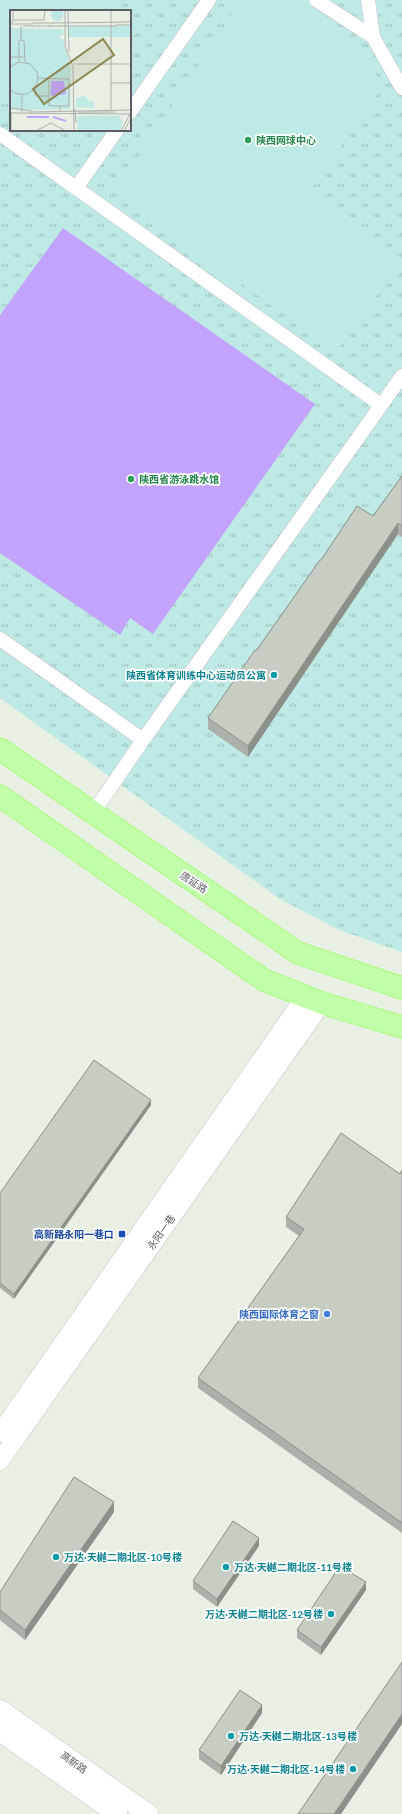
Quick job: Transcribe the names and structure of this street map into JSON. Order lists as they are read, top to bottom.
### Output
{
  "streets": {
    "main road": ["唐延路", "高新路"],
    "street": ["永阳一巷"]
  },
  "places": {
    "other": [
      "陕西网球中心",
      "陕西省游泳跳水馆",
      "陕西省体育训练中心运动员公寓",
      "陕西国际体育之窗",
      "万达·天樾二期北区-10号楼",
      "万达·天樾二期北区-11号楼",
      "万达·天樾二期北区-12号楼",
      "万达·天樾二期北区-13号楼",
      "万达·天樾二期北区-14号楼"
    ],
    "transit": ["高新路永阳一巷口"]
  }
}
